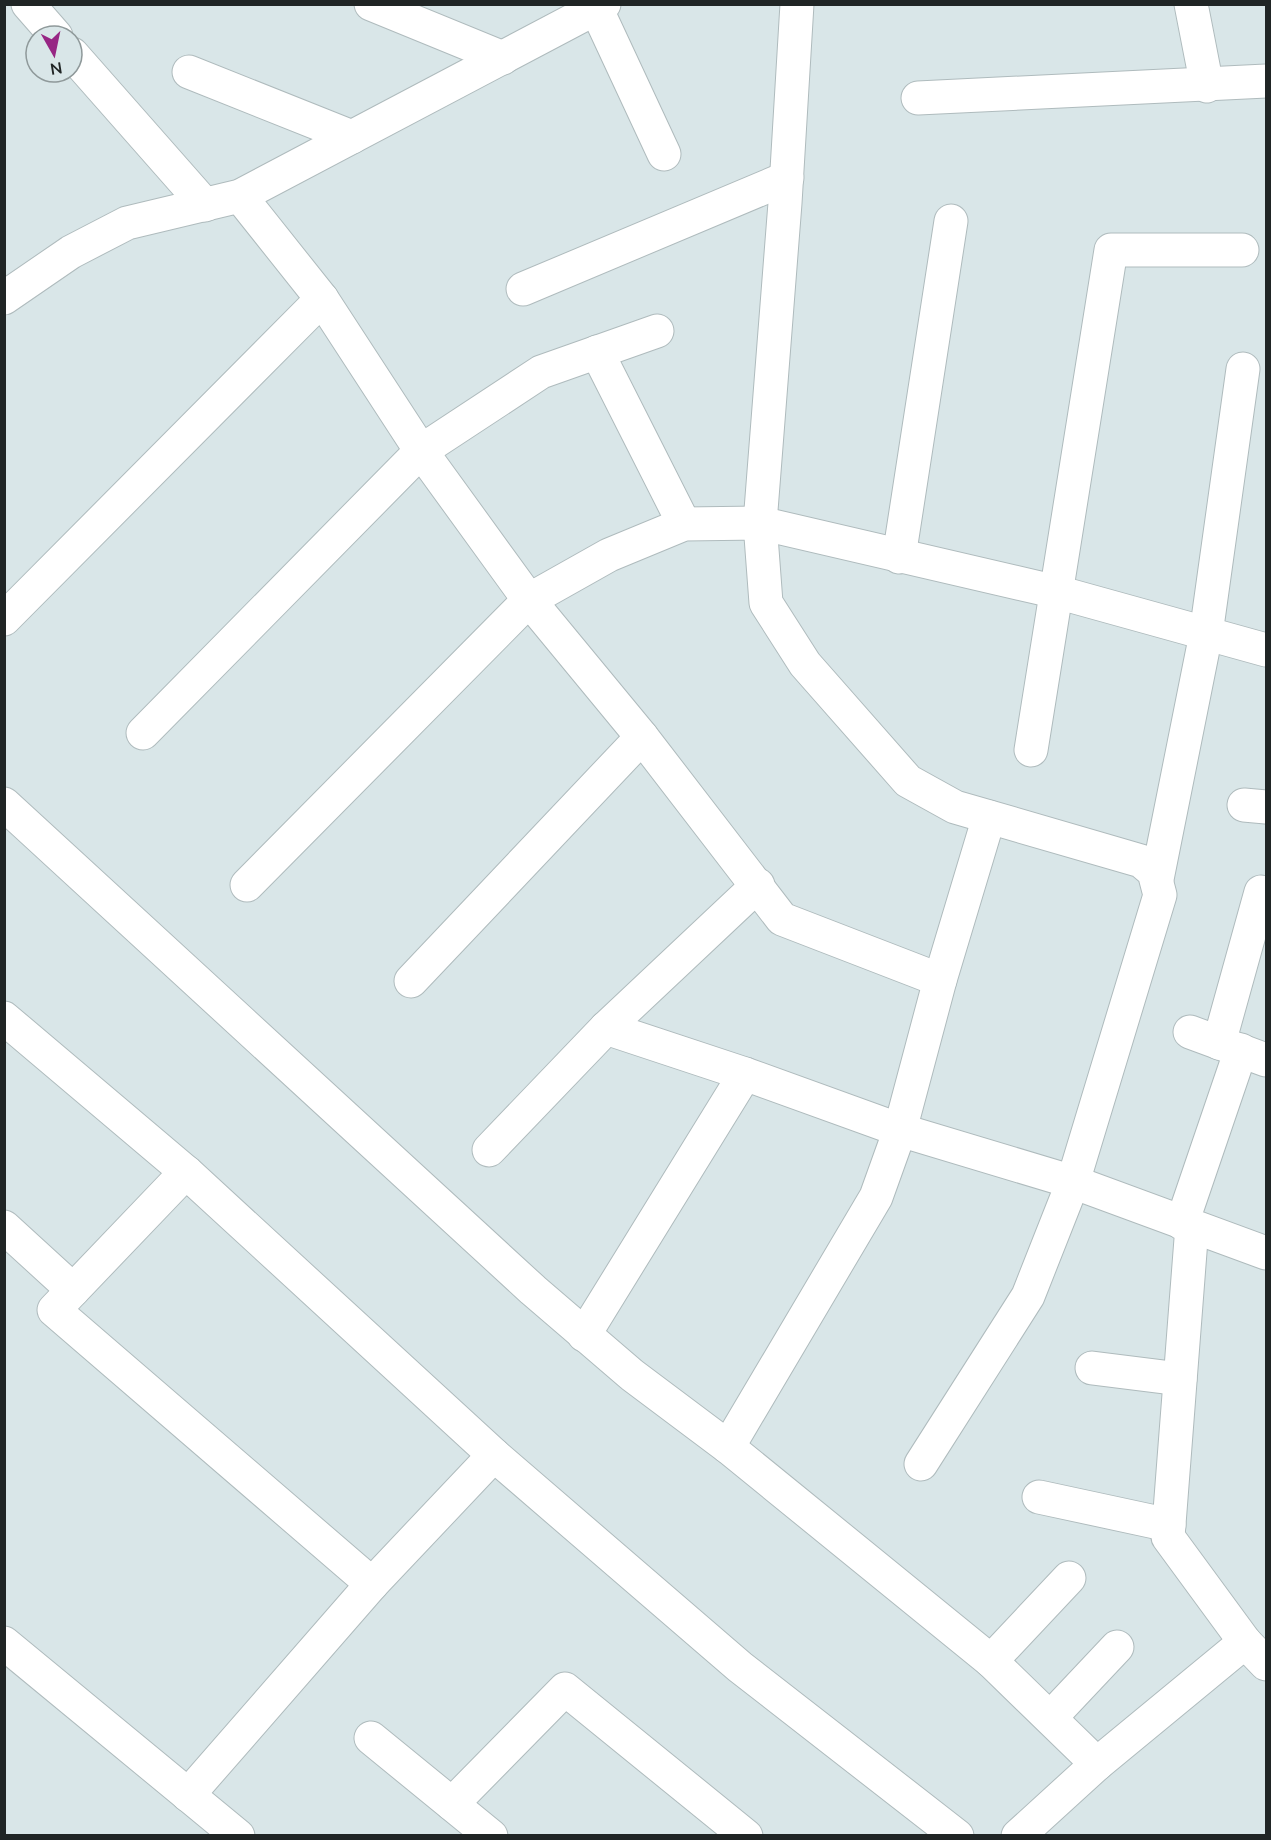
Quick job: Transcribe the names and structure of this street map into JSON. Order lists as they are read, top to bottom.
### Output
{
  "north": "bottom"
}
